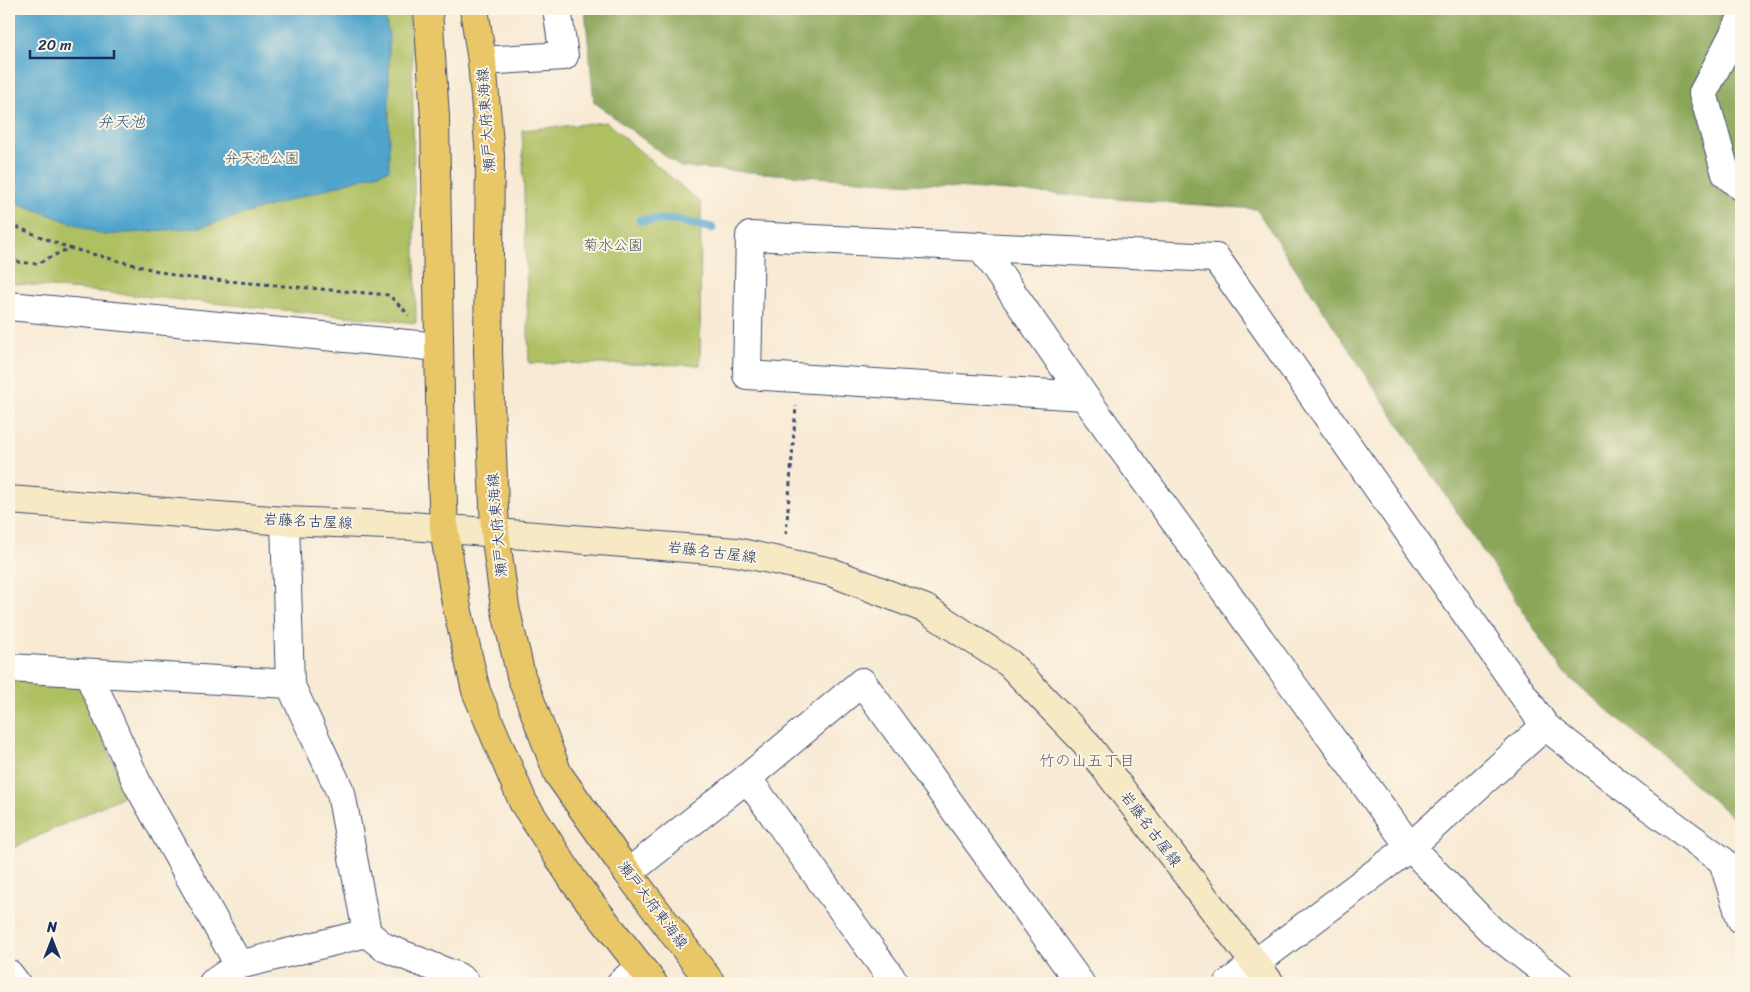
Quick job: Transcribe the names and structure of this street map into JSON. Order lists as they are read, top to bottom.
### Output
{
  "streets": {
    "main road": ["瀬戸大府東海線", "岩藤名古屋線"]
  },
  "crossings": [
    ["瀬戸大府東海線", "岩藤名古屋線"]
  ],
  "districts": ["竹の山五丁目"],
  "water": ["弁天池"],
  "parks": ["弁天池公園", "菊水公園"],
  "scale_bar": "20 m",
  "north": "top"
}
